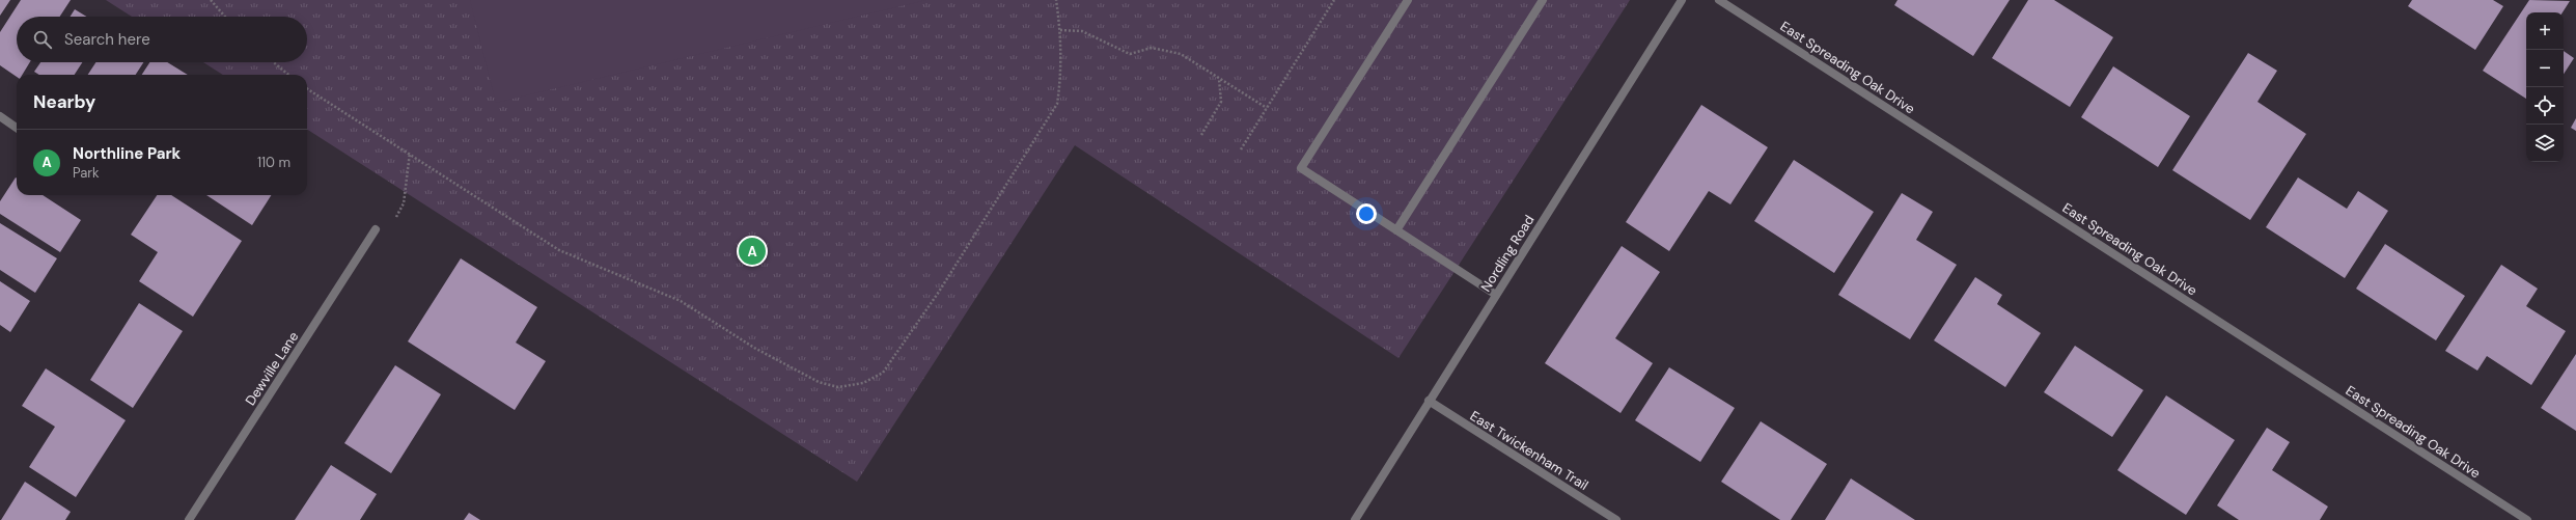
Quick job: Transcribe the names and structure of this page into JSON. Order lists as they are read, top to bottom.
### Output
{
  "streets": {
    "street": [
      "East Spreading Oak Drive",
      "Nordling Road",
      "Dewville Lane",
      "East Twickenham Trail"
    ]
  },
  "crossings": [
    ["Nordling Road", "East Twickenham Trail"]
  ],
  "page": {
    "map_buttons": ["+", "−"],
    "search": "Search here",
    "heading": "Nearby",
    "list": [
      {
        "mark": "A",
        "name": "Northline Park",
        "note": "Park",
        "value": "110 m"
      }
    ],
    "pins": "A"
  }
}
